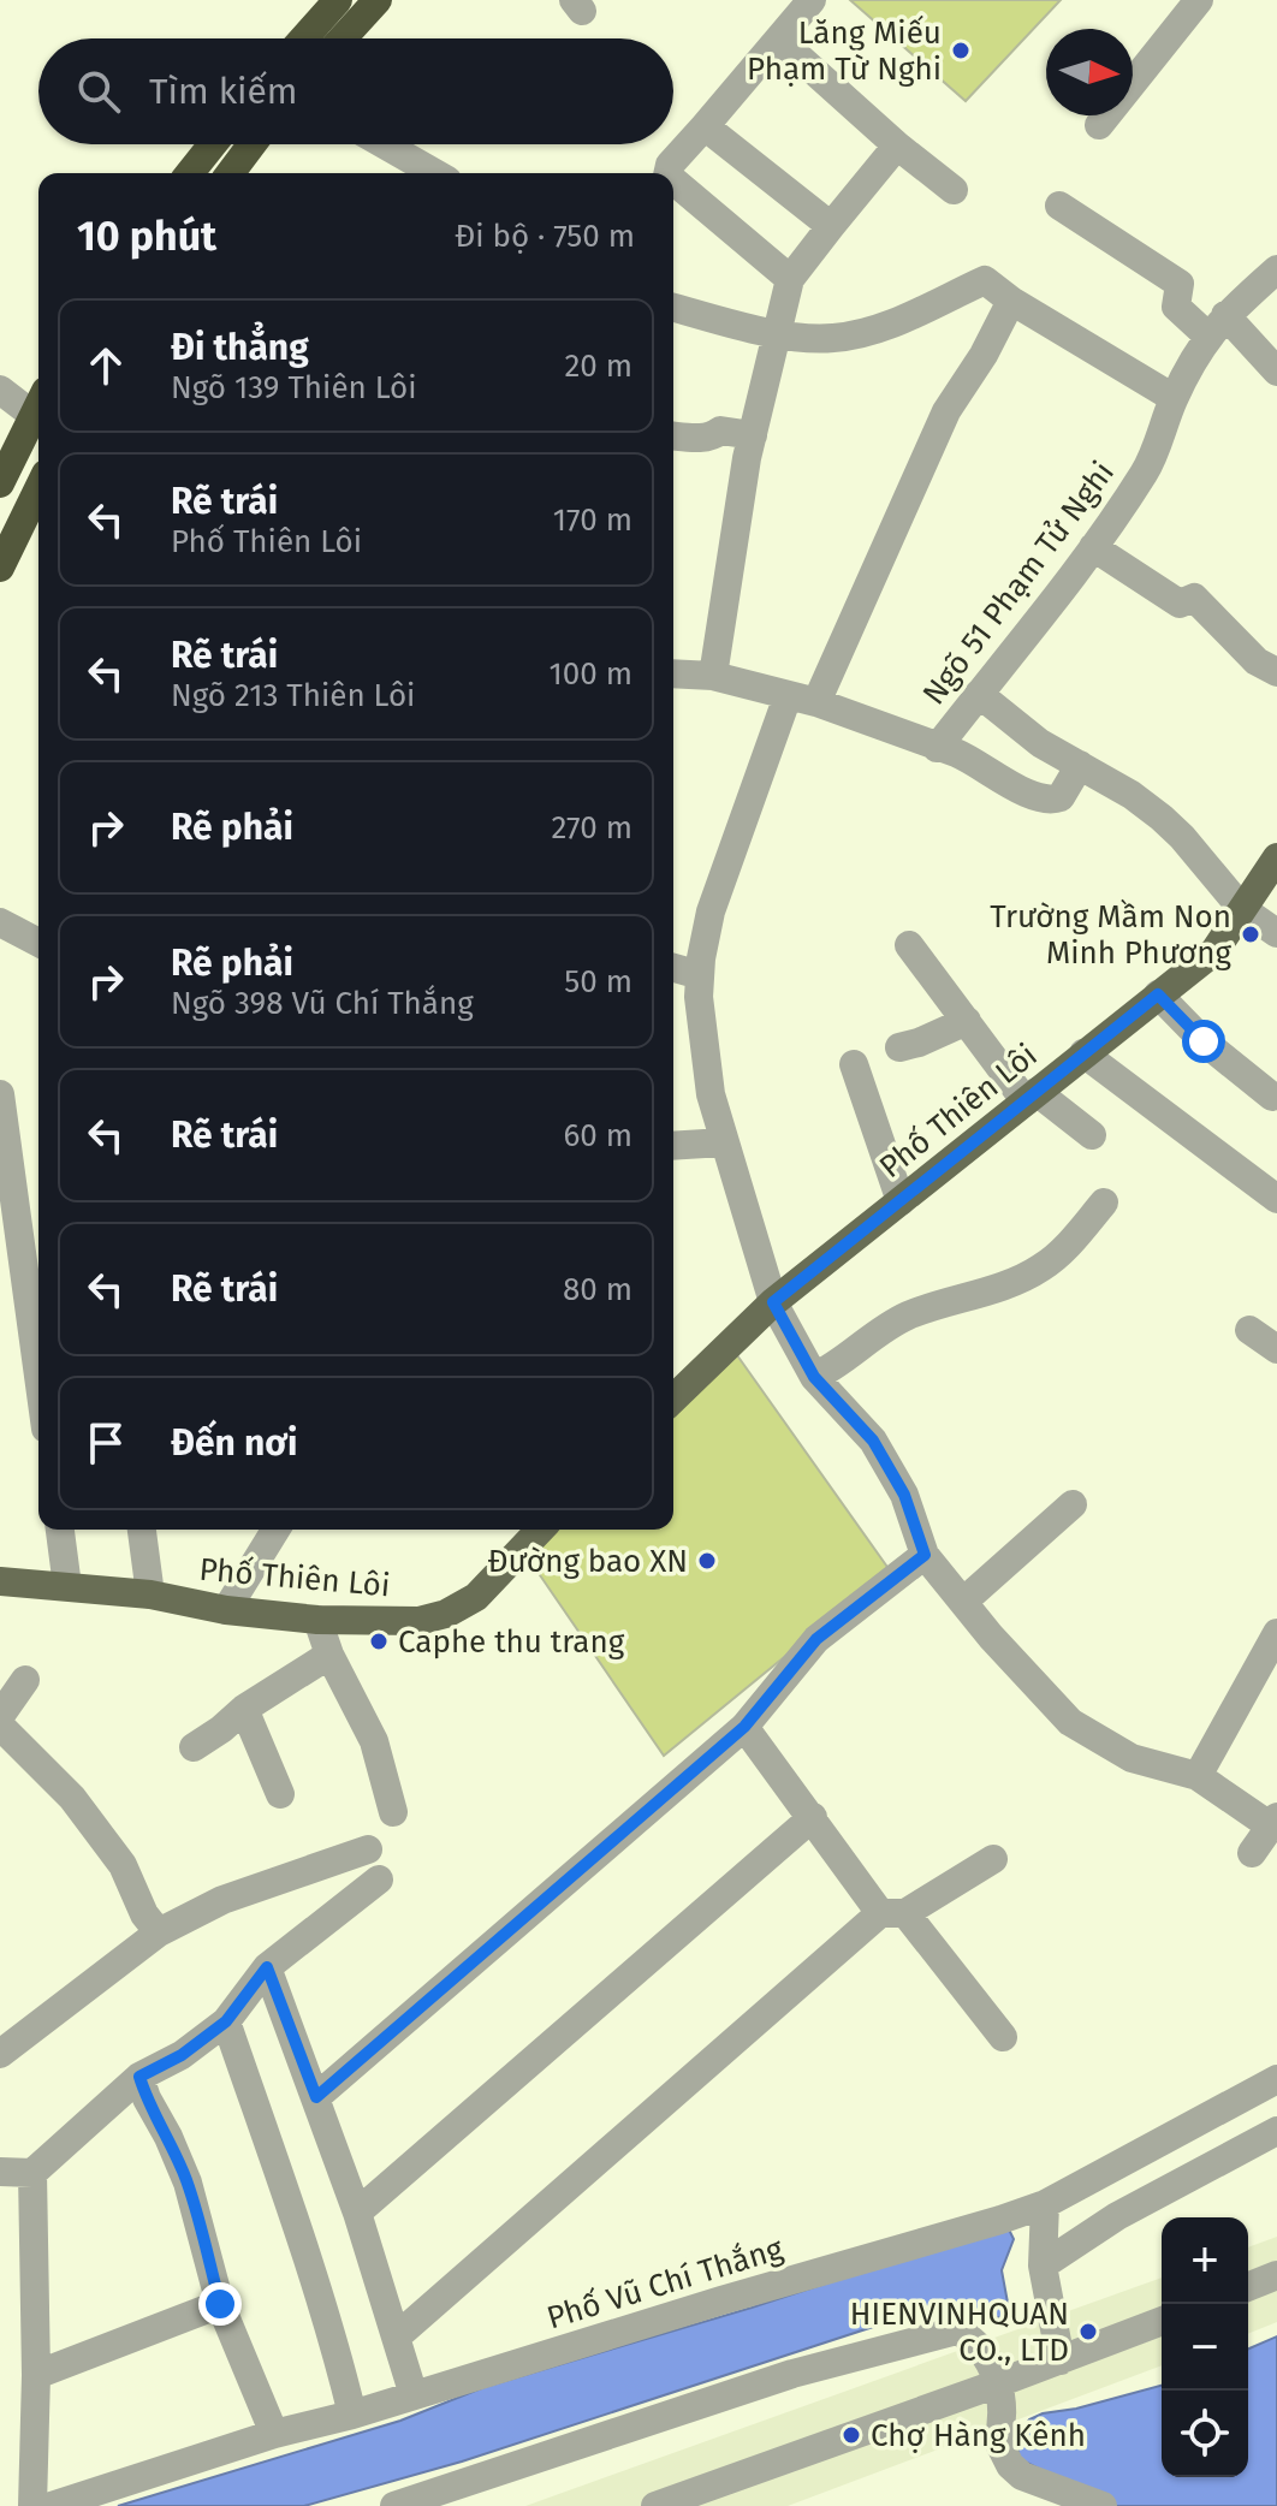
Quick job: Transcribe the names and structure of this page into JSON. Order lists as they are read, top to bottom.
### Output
{
  "streets": {
    "main road": ["Phố Thiên Lôi"],
    "street": ["Ngõ 51 Phạm Tử Nghi", "Phố Vũ Chí Thắng"]
  },
  "places": [
    "Lăng Miếu Phạm Từ Nghi",
    "Trường Mầm Non Minh Phương",
    "Đường bao XN",
    "Caphe thu trang",
    "HIENVINHQUAN CO., LTD",
    "Chợ Hàng Kênh"
  ],
  "north": "right",
  "page": {
    "search": "Tìm kiếm",
    "heading": ["10 phút", "Đi bộ · 750 m"],
    "list": [
      ["Đi thẳng", "Ngõ 139 Thiên Lôi", "20 m"],
      ["Rẽ trái", "Phố Thiên Lôi", "170 m"],
      ["Rẽ trái", "Ngõ 213 Thiên Lôi", "100 m"],
      ["Rẽ phải", "270 m"],
      ["Rẽ phải", "Ngõ 398 Vũ Chí Thắng", "50 m"],
      ["Rẽ trái", "60 m"],
      ["Rẽ trái", "80 m"],
      "Đến nơi"
    ],
    "map_buttons": ["+", "−"]
  }
}
